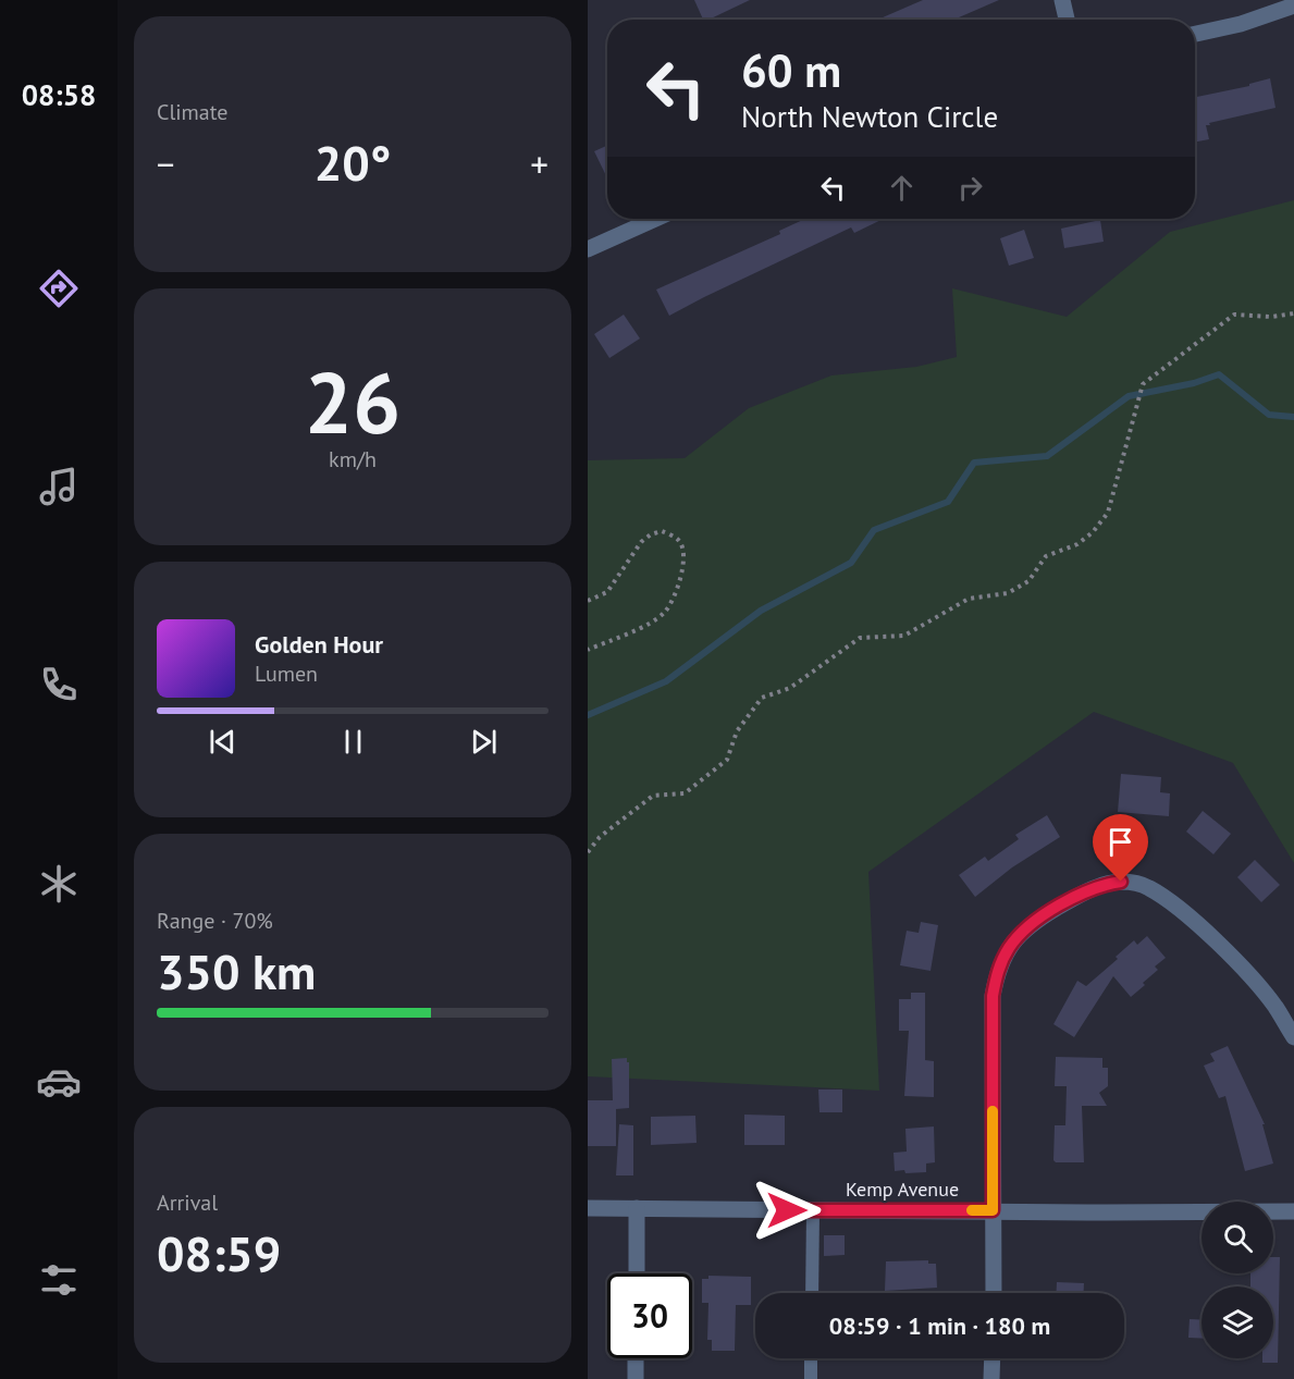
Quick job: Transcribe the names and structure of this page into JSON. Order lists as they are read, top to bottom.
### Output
{
  "streets": {
    "street": ["Kemp Avenue"]
  },
  "page": {
    "tabs": "08:58",
    "tile": [
      "Climate",
      ["26", "km/h"],
      ["Range · 70%", "350 km"],
      ["Arrival", "08:59"]
    ],
    "turn": ["60 m", "North Newton Circle"],
    "heat": ["−", "20°", "+"],
    "song": ["Golden Hour", "Lumen"],
    "limit": "30",
    "trip": "08:59 · 1 min · 180 m"
  }
}
